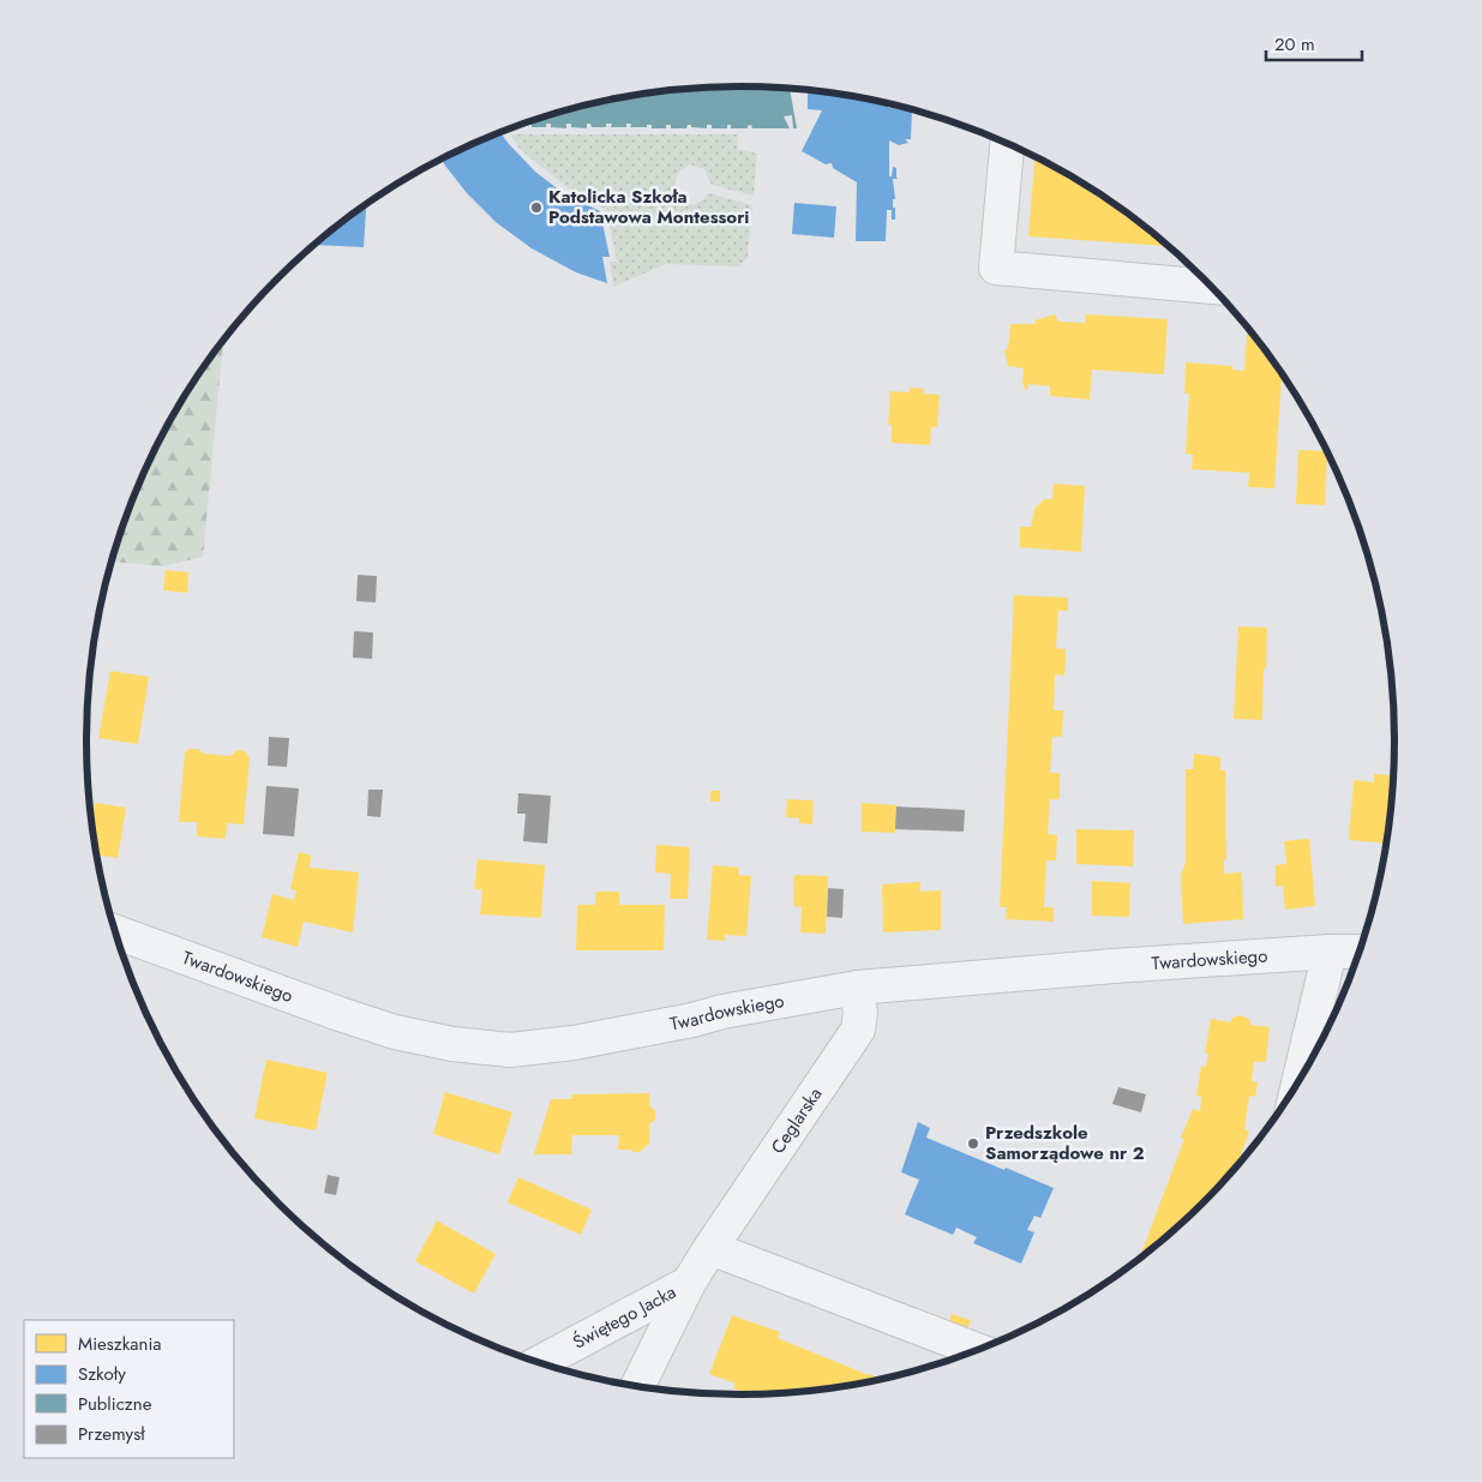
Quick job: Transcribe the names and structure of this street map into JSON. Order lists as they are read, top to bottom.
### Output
{
  "streets": {
    "street": ["Twardowskiego", "Ceglarska", "Świętego Jacka"]
  },
  "crossings": [
    ["Twardowskiego", "Ceglarska"],
    ["Ceglarska", "Świętego Jacka"]
  ],
  "places": ["Katolicka Szkoła Podstawowa Montessori", "Przedszkole Samorządowe nr 2"],
  "legend": [
    "Mieszkania",
    "Szkoły",
    "Publiczne",
    "Przemysł"
  ],
  "scale_bar": "20 m"
}
